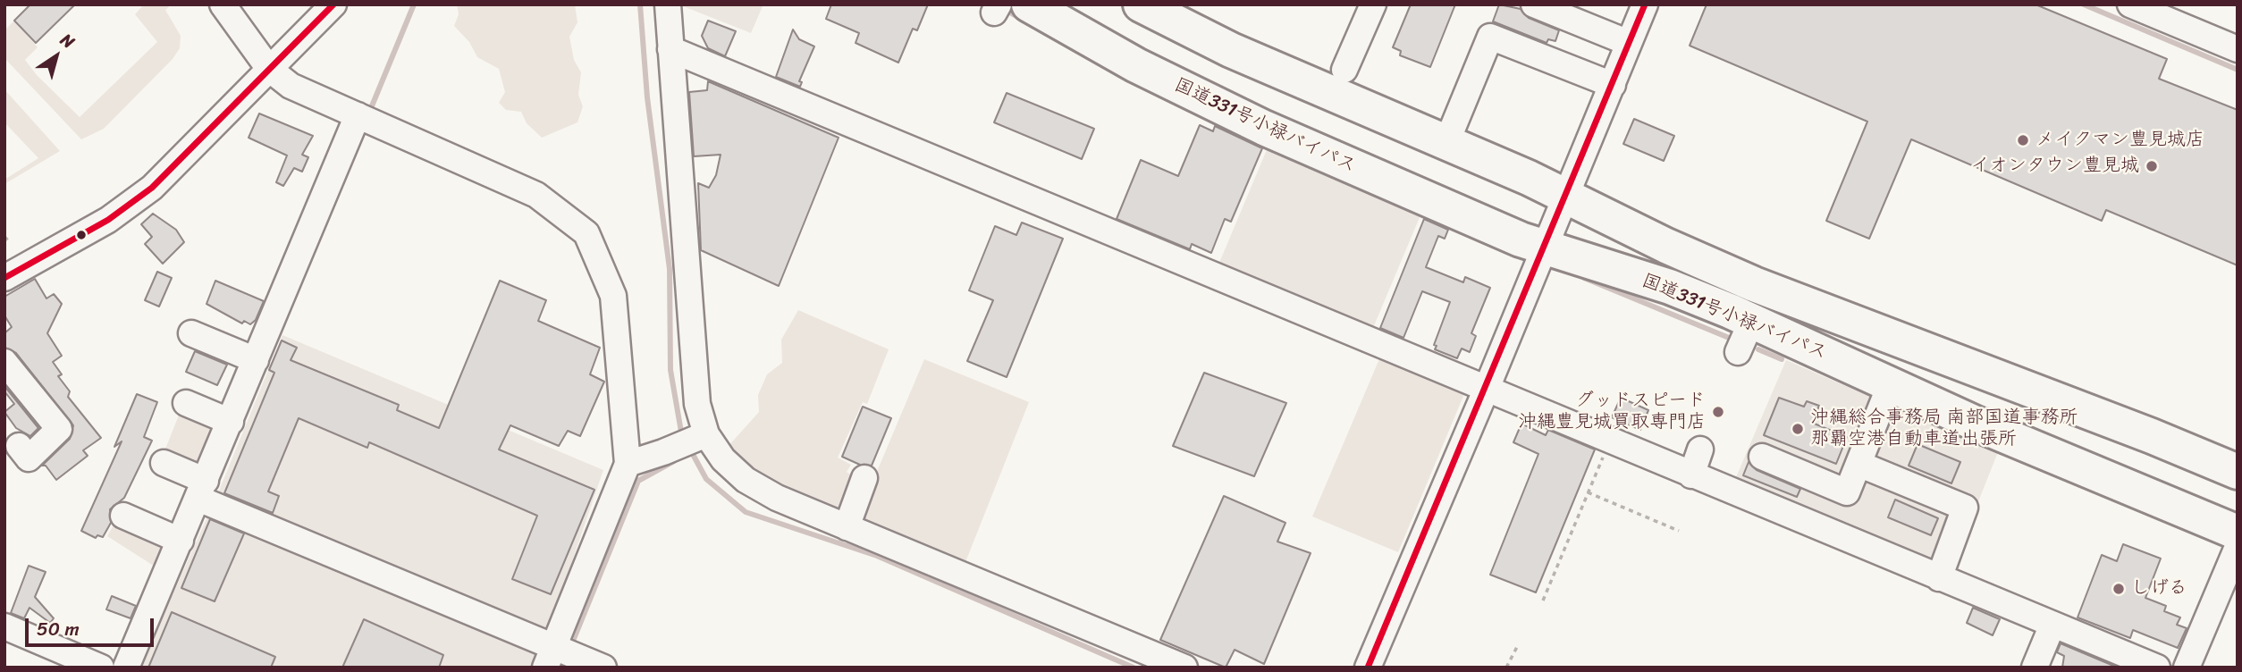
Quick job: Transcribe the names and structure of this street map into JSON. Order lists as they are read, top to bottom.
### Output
{
  "streets": {
    "highway": ["国道331号小禄バイパス"]
  },
  "places": [
    "メイクマン豊見城店",
    "イオンタウン豊見城",
    "グッドスピード 沖縄豊見城買取専門店",
    "沖縄総合事務局 南部国道事務所 那覇空港自動車道出張所",
    "しげる"
  ],
  "scale_bar": "50 m",
  "north": "top right"
}
